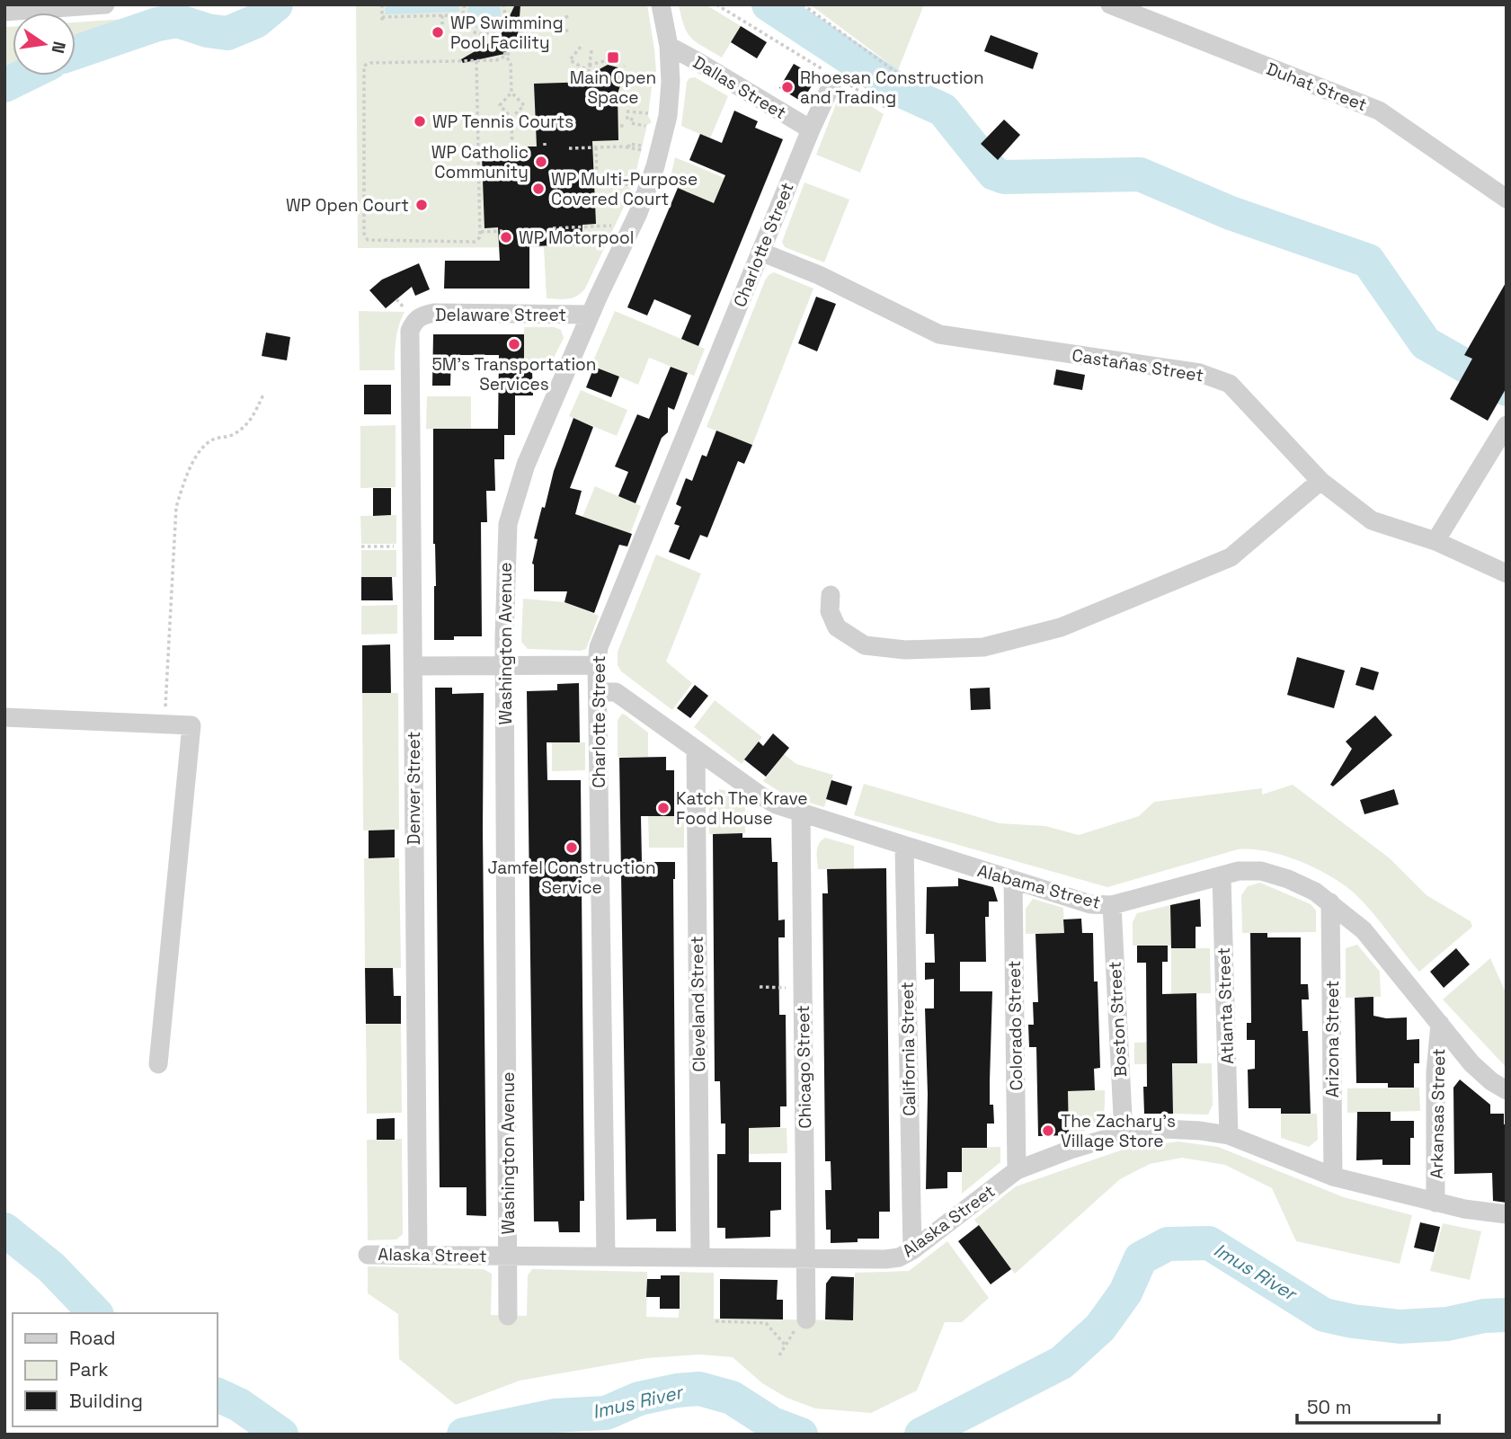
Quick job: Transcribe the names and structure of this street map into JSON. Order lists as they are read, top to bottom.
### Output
{
  "streets": {
    "street": [
      "Duhat Street",
      "Dallas Street",
      "Charlotte Street",
      "Delaware Street",
      "Castañas Street",
      "Washington Avenue",
      "Denver Street",
      "Alabama Street",
      "Cleveland Street",
      "Atlanta Street",
      "Boston Street",
      "Colorado Street",
      "Arizona Street",
      "California Street",
      "Chicago Street",
      "Arkansas Street",
      "Alaska Street"
    ]
  },
  "crossings": [
    ["Dallas Street", "Charlotte Street"],
    ["Dallas Street", "Washington Avenue"],
    ["Charlotte Street", "Castañas Street"],
    ["Charlotte Street", "Alabama Street"],
    ["Charlotte Street", "Alaska Street"],
    ["Delaware Street", "Washington Avenue"],
    ["Delaware Street", "Denver Street"],
    ["Washington Avenue", "Alaska Street"],
    ["Denver Street", "Alaska Street"],
    ["Alabama Street", "Cleveland Street"],
    ["Alabama Street", "Atlanta Street"],
    ["Alabama Street", "Boston Street"],
    ["Alabama Street", "Colorado Street"],
    ["Alabama Street", "Arizona Street"],
    ["Alabama Street", "California Street"],
    ["Alabama Street", "Chicago Street"],
    ["Alabama Street", "Arkansas Street"],
    ["Cleveland Street", "Alaska Street"],
    ["Atlanta Street", "Alaska Street"],
    ["Boston Street", "Alaska Street"],
    ["Colorado Street", "Alaska Street"],
    ["Arizona Street", "Alaska Street"],
    ["California Street", "Alaska Street"],
    ["Chicago Street", "Alaska Street"],
    ["Arkansas Street", "Alaska Street"]
  ],
  "water": ["Imus River"],
  "places": {
    "other": [
      "WP Swimming Pool Facility",
      "Rhoesan Construction and Trading",
      "WP Tennis Courts",
      "WP Catholic Community",
      "WP Multi-Purpose Covered Court",
      "WP Open Court",
      "WP Motorpool",
      "5M's Transportation Services",
      "Katch The Krave Food House",
      "Jamfel Construction Service",
      "The Zachary's Village Store"
    ],
    "transit": ["Main Open Space"]
  },
  "legend": ["Road", "Park", "Building"],
  "scale_bar": "50 m",
  "north": "right"
}
